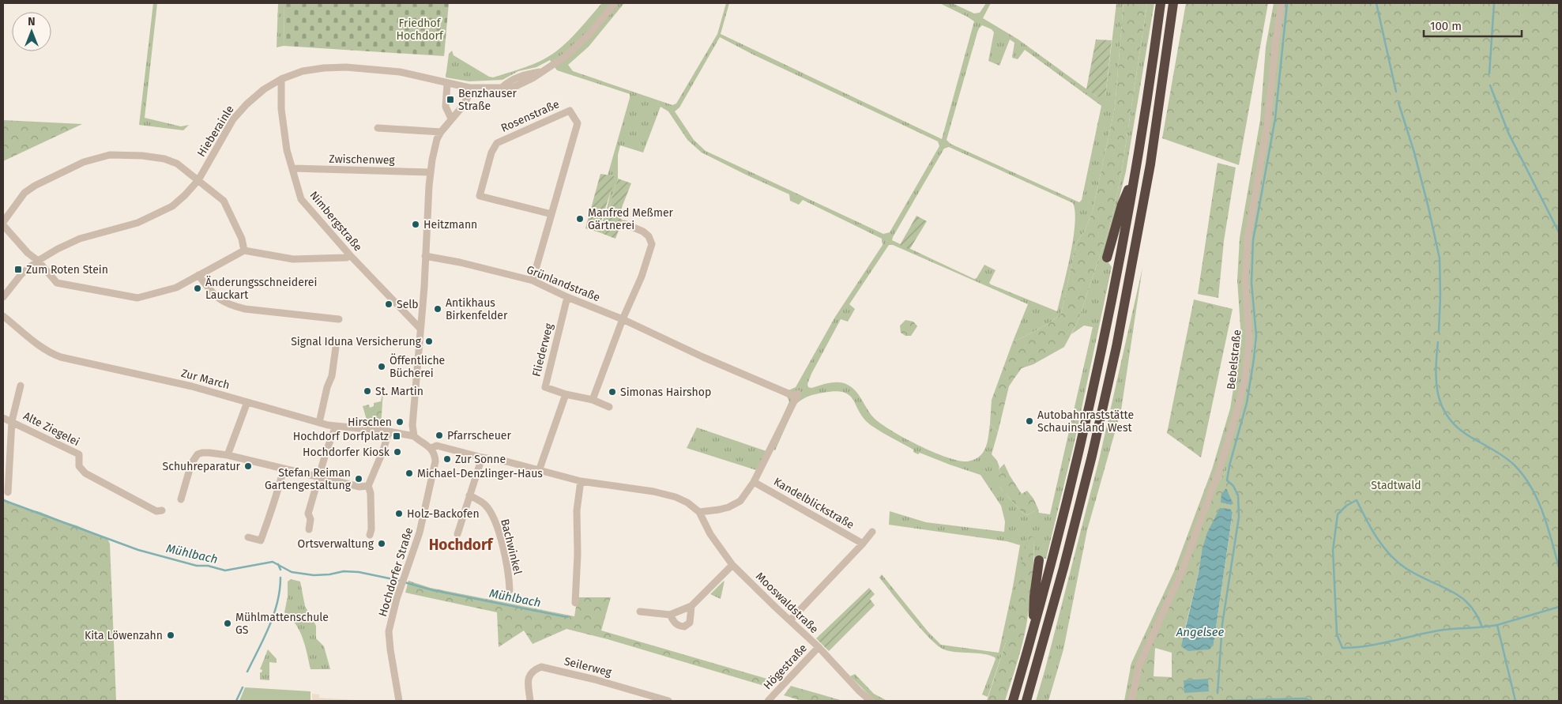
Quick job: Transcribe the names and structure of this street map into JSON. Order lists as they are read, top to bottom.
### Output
{
  "streets": {
    "street": [
      "Rosenstraße",
      "Hieberainle",
      "Zwischenweg",
      "Nimbergstraße",
      "Grünlandstraße",
      "Fliederweg",
      "Bebelstraße",
      "Zur March",
      "Alte Ziegelei",
      "Kandelblickstraße",
      "Bachwinkel",
      "Hochdorfer Straße",
      "Mooswaldstraße",
      "Seilerweg",
      "Högestraße"
    ]
  },
  "crossings": [
    ["Rosenstraße", "Grünlandstraße"],
    ["Hieberainle", "Nimbergstraße"],
    ["Zwischenweg", "Nimbergstraße"],
    ["Grünlandstraße", "Fliederweg"],
    ["Grünlandstraße", "Kandelblickstraße"],
    ["Hochdorfer Straße", "Mooswaldstraße"],
    ["Mooswaldstraße", "Högestraße"]
  ],
  "districts": ["Hochdorf"],
  "water": ["Mühlbach", "Angelsee"],
  "parks": ["Friedhof Hochdorf", "Stadtwald"],
  "places": {
    "transit": ["Benzhauser Straße", "Zum Roten Stein", "Hochdorf Dorfplatz"],
    "other": [
      "Manfred Meßmer Gärtnerei",
      "Heitzmann",
      "Änderungsschneiderei Lauckart",
      "Selb",
      "Antikhaus Birkenfelder",
      "Signal Iduna Versicherung",
      "Öffentliche Bücherei",
      "St. Martin",
      "Simonas Hairshop",
      "Autobahnraststätte Schauinsland West",
      "Hirschen",
      "Pfarrscheuer",
      "Hochdorfer Kiosk",
      "Zur Sonne",
      "Schuhreparatur",
      "Michael-Denzlinger-Haus",
      "Stefan Reiman Gartengestaltung",
      "Holz-Backofen",
      "Ortsverwaltung",
      "Mühlmattenschule GS",
      "Kita Löwenzahn"
    ]
  },
  "scale_bar": "100 m",
  "north": "top"
}
